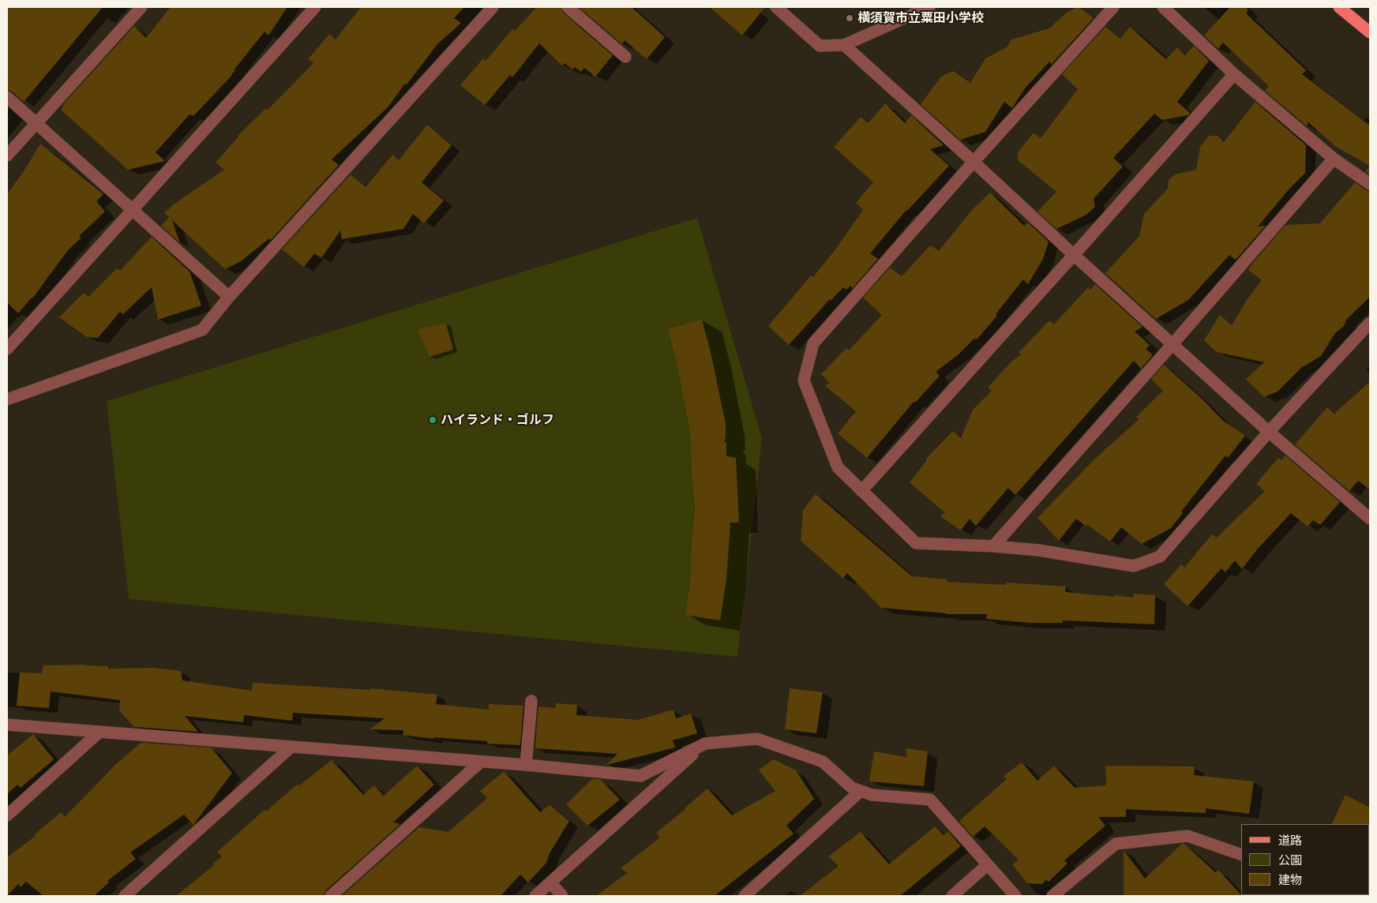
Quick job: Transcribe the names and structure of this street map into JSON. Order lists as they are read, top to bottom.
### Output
{
  "places": ["横須賀市立粟田小学校", "ハイランド・ゴルフ"],
  "legend": ["道路", "公園", "建物"]
}
